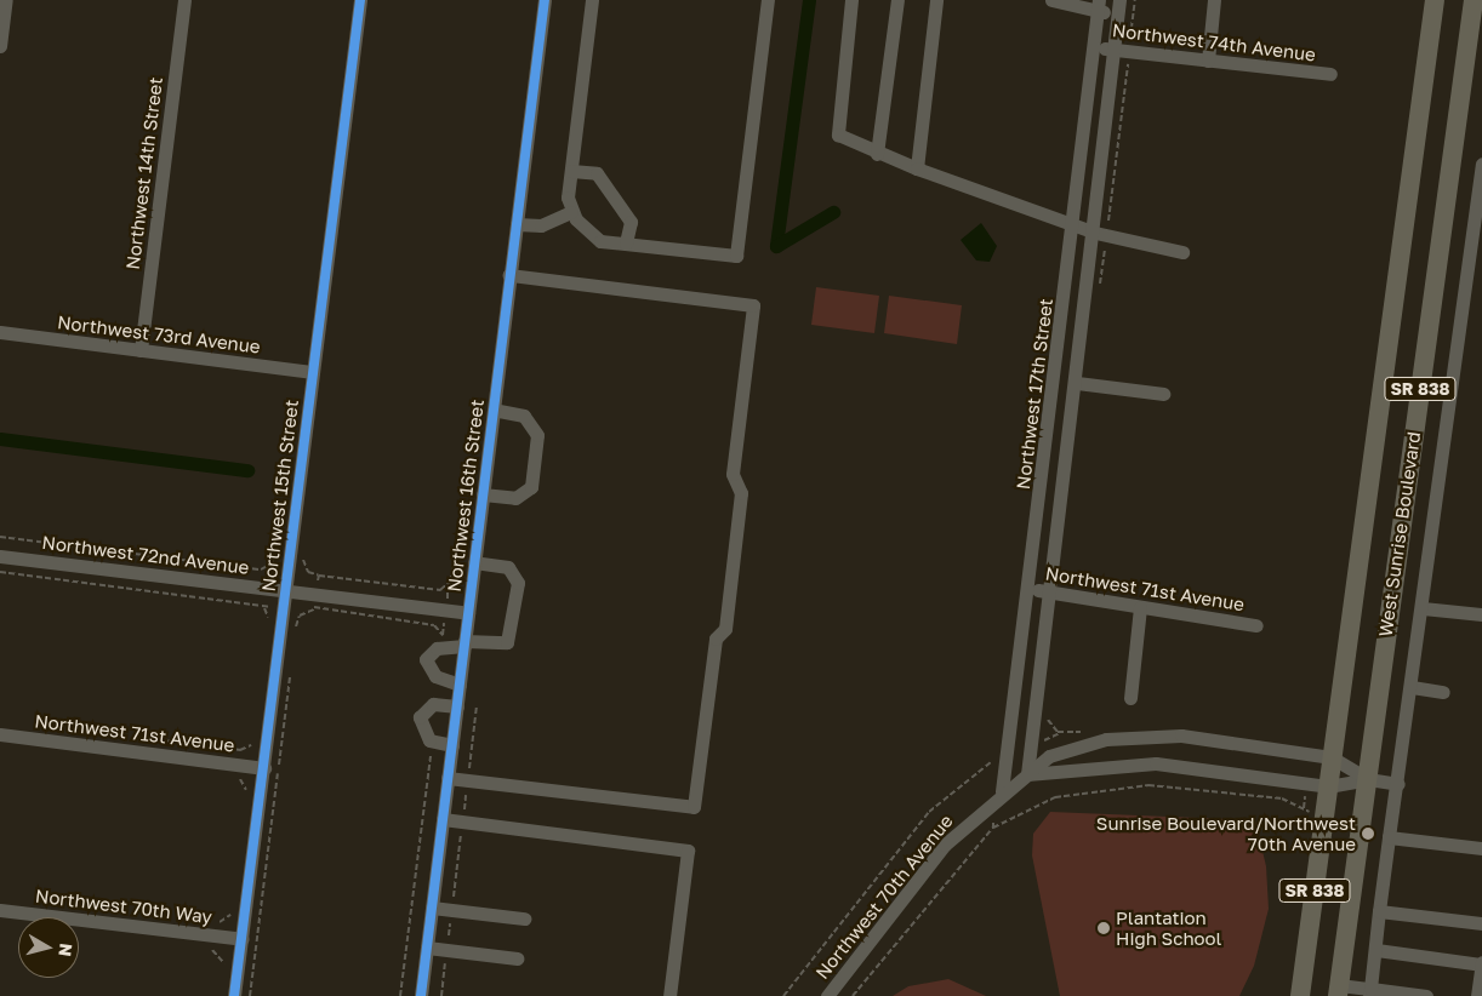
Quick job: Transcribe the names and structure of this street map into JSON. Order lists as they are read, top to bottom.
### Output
{
  "streets": {
    "highway": ["SR 838", "West Sunrise Boulevard"],
    "street": [
      "Northwest 74th Avenue",
      "Northwest 14th Street",
      "Northwest 73rd Avenue",
      "Northwest 17th Street",
      "Northwest 15th Street",
      "Northwest 16th Street",
      "Northwest 72nd Avenue",
      "Northwest 71st Avenue",
      "Northwest 70th Avenue",
      "Northwest 70th Way"
    ]
  },
  "crossings": [
    ["Northwest 74th Avenue", "Northwest 17th Street"],
    ["Northwest 14th Street", "Northwest 73rd Avenue"],
    ["Northwest 73rd Avenue", "Northwest 15th Street"],
    ["Northwest 17th Street", "Northwest 71st Avenue"],
    ["Northwest 17th Street", "Northwest 70th Avenue"],
    ["Northwest 15th Street", "Northwest 72nd Avenue"],
    ["Northwest 15th Street", "Northwest 71st Avenue"],
    ["Northwest 15th Street", "Northwest 70th Way"],
    ["Northwest 16th Street", "Northwest 72nd Avenue"],
    ["West Sunrise Boulevard", "Northwest 70th Avenue"]
  ],
  "places": ["Sunrise Boulevard/Northwest 70th Avenue", "Plantation High School"],
  "north": "right"
}
